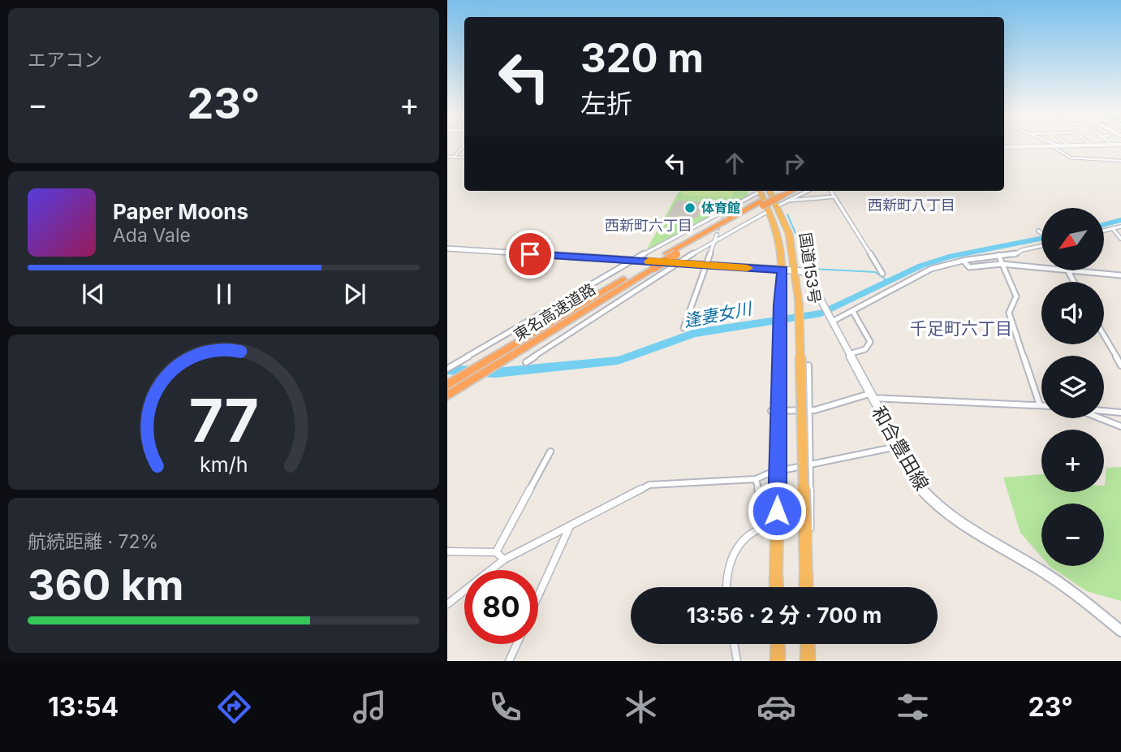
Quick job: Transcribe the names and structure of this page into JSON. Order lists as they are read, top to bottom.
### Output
{
  "streets": {
    "highway": ["国道153号", "東名高速道路"],
    "main road": ["和合豊田線"]
  },
  "crossings": [
    ["国道153号", "和合豊田線"]
  ],
  "districts": ["西新町八丁目", "西新町六丁目", "千足町六丁目"],
  "water": ["逢妻女川"],
  "places": ["体育館"],
  "north": "bottom left",
  "page": {
    "tile": [
      "エアコン",
      ["航続距離 · 72%", "360 km"]
    ],
    "turn": ["320 m", "左折"],
    "heat": ["−", "23°", "+"],
    "song": ["Paper Moons", "Ada Vale"],
    "map_buttons": ["+", "−"],
    "limit": "80",
    "trip": "13:56 · 2 分 · 700 m",
    "tabs": ["13:54", "23°"],
    "gauge": ["77", "km/h"]
  }
}
